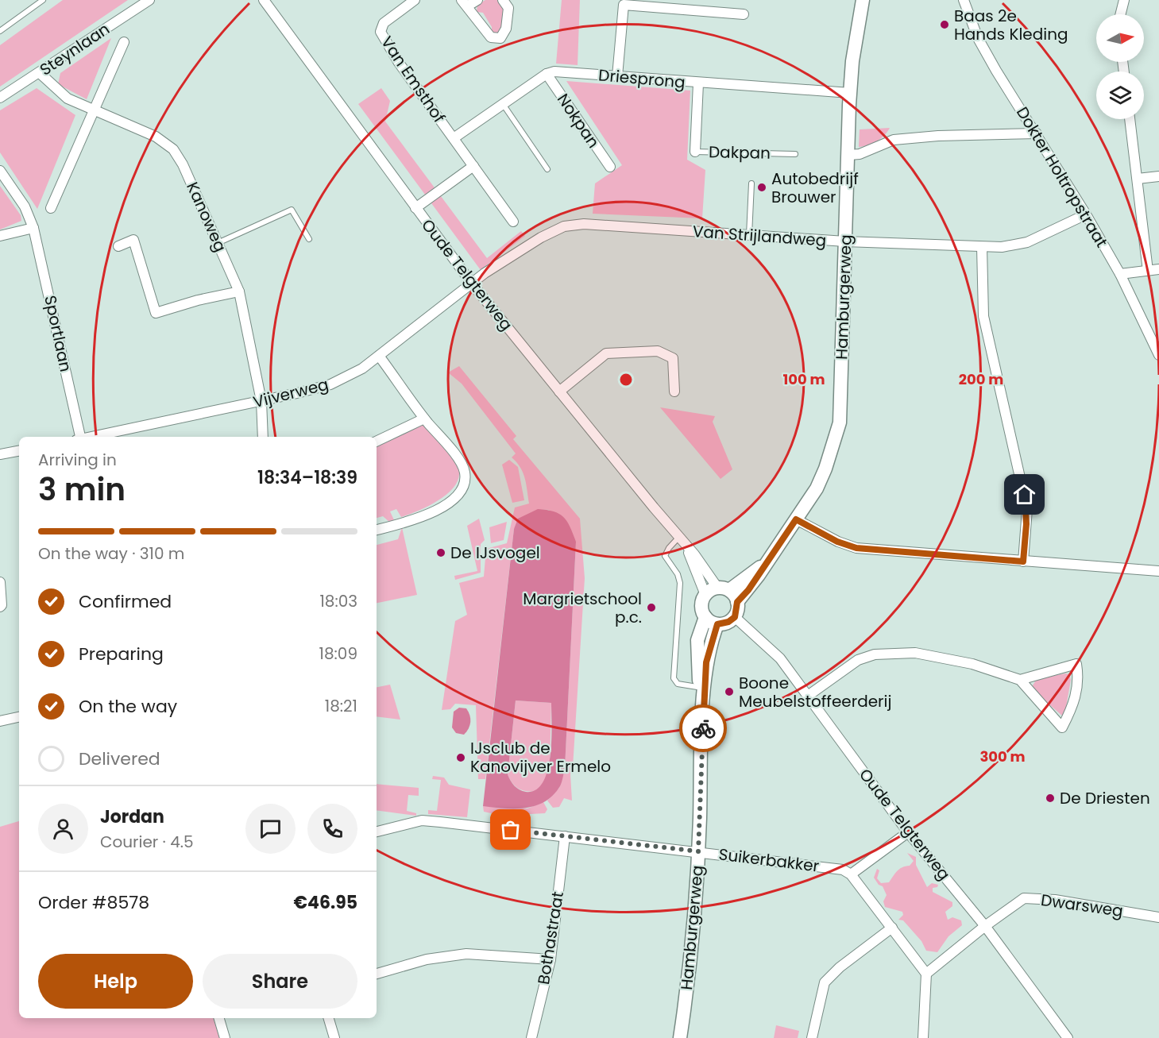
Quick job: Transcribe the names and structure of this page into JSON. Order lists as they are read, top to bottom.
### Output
{
  "streets": {
    "street": [
      "Steynlaan",
      "Driesprong",
      "Van Emsthof",
      "Nokpan",
      "Dakpan",
      "Dokter Holtropstraat",
      "Kanoweg",
      "Van Strijlandweg",
      "Oude Telgterweg",
      "Hamburgerweg",
      "Sportlaan",
      "Vijverweg",
      "Suikerbakker",
      "Dwarsweg",
      "Bothastraat"
    ]
  },
  "crossings": [
    ["Steynlaan", "Kanoweg"],
    ["Driesprong", "Nokpan"],
    ["Driesprong", "Dakpan"],
    ["Driesprong", "Hamburgerweg"],
    ["Dokter Holtropstraat", "Van Strijlandweg"],
    ["Kanoweg", "Vijverweg"],
    ["Van Strijlandweg", "Oude Telgterweg"],
    ["Van Strijlandweg", "Hamburgerweg"],
    ["Van Strijlandweg", "Vijverweg"],
    ["Oude Telgterweg", "Hamburgerweg"],
    ["Oude Telgterweg", "Vijverweg"],
    ["Oude Telgterweg", "Dwarsweg"],
    ["Hamburgerweg", "Suikerbakker"],
    ["Suikerbakker", "Bothastraat"]
  ],
  "places": [
    "Baas 2e Hands Kleding",
    "Autobedrijf Brouwer",
    "De IJsvogel",
    "Margrietschool p.c.",
    "Boone Meubelstoffeerderij",
    "IJsclub de Kanovijver Ermelo",
    "De Driesten"
  ],
  "north": "right",
  "page": {
    "heading": ["3 min", "Arriving in", "18:34–18:39"],
    "panel": [
      "Jordan",
      "Courier · 4.5",
      "Order #8578",
      "€46.95"
    ],
    "bar": "On the way · 310 m",
    "list": [
      ["Confirmed", "18:03"],
      ["Preparing", "18:09"],
      ["On the way", "18:21"],
      "Delivered"
    ],
    "buttons": ["Help", "Share"]
  },
  "rings": ["100 m", "200 m", "300 m"]
}
